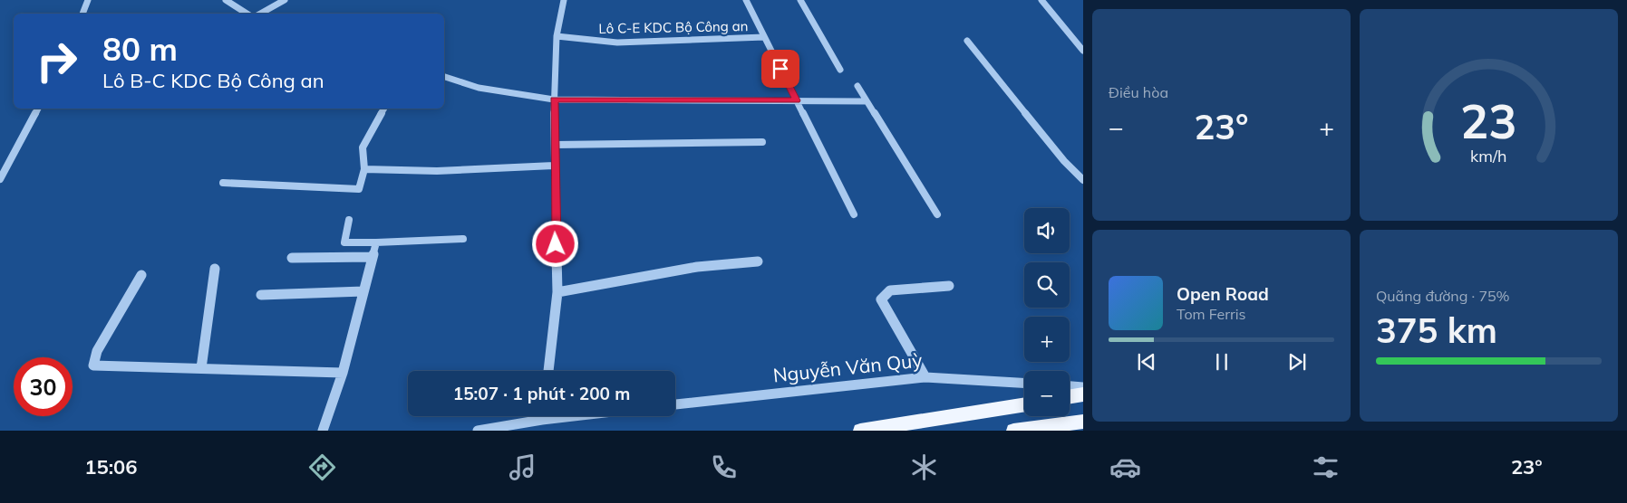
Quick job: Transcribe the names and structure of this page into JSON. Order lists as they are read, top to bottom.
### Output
{
  "streets": {
    "street": ["Lô C-E KDC Bộ Công an", "Nguyễn Văn Quỳ"]
  },
  "page": {
    "tile": [
      "Điều hòa",
      ["Quãng đường · 75%", "375 km"]
    ],
    "turn": ["80 m", "Lô B-C KDC Bộ Công an"],
    "heat": ["−", "23°", "+"],
    "map_buttons": ["+", "−"],
    "song": ["Open Road", "Tom Ferris"],
    "limit": "30",
    "trip": "15:07 · 1 phút · 200 m",
    "tabs": ["15:06", "23°"],
    "gauge": ["23", "km/h"]
  }
}
